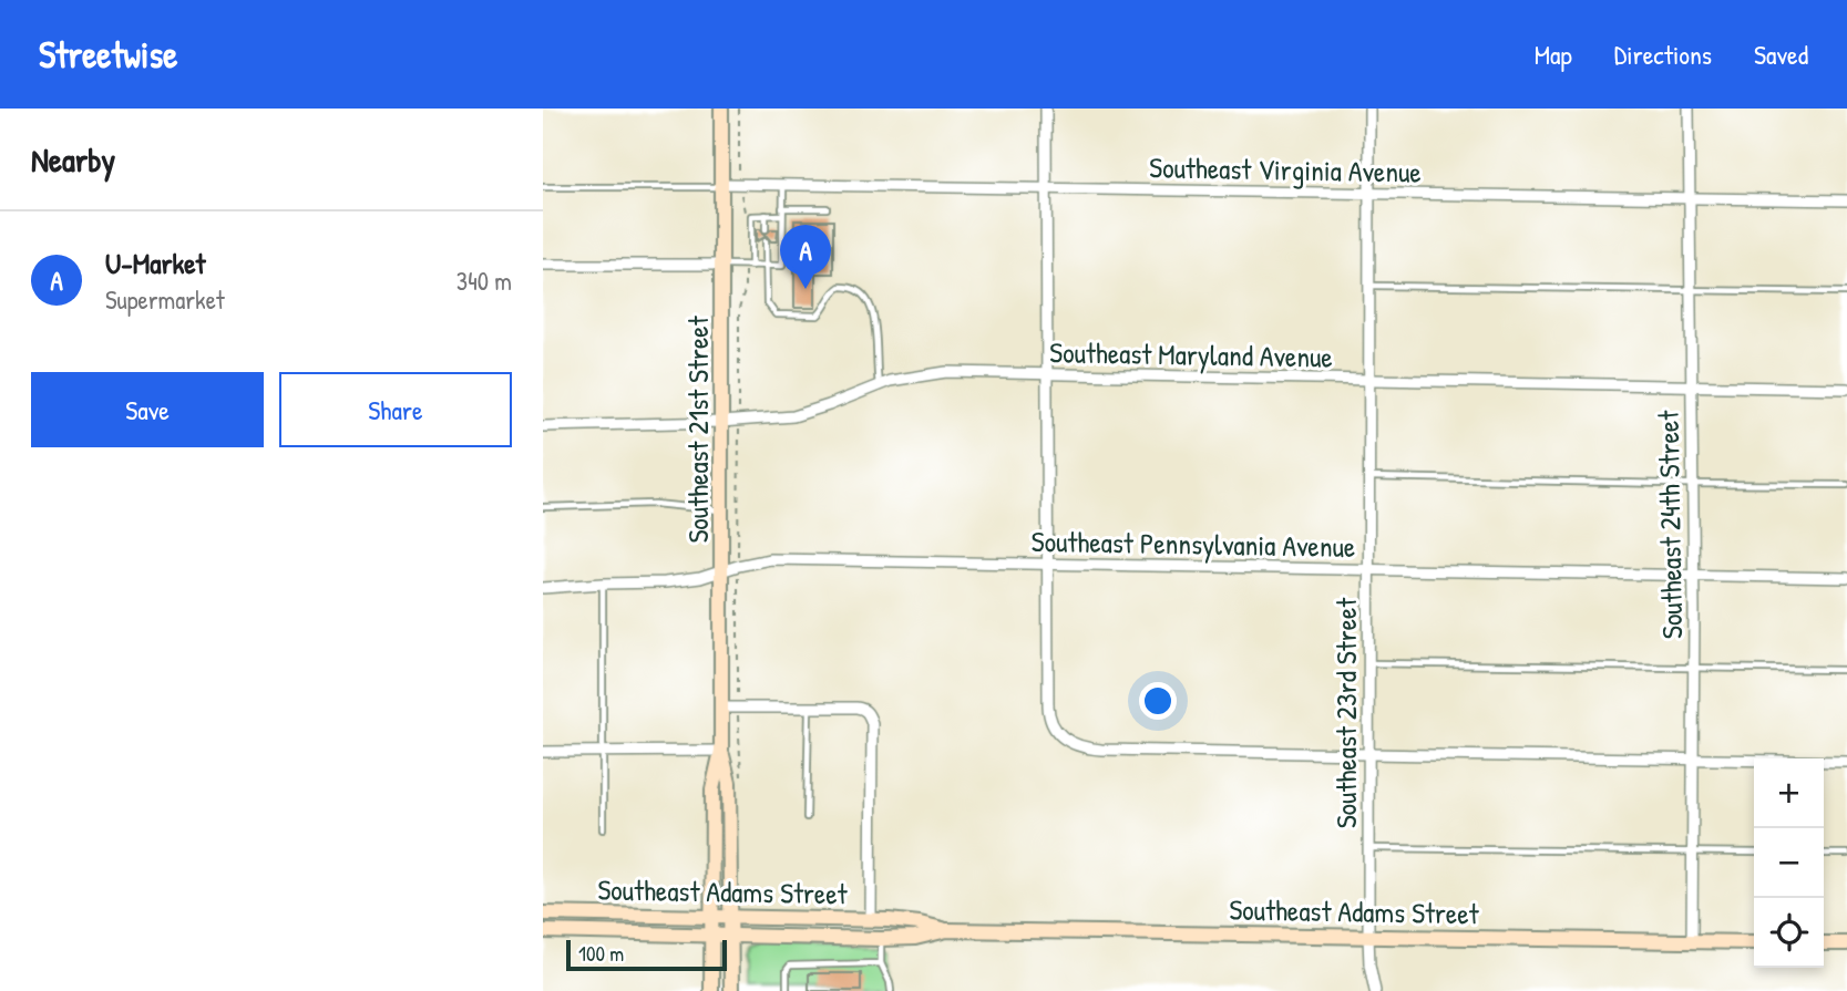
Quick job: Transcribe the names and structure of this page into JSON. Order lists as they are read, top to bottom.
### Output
{
  "streets": {
    "main road": ["Southeast 21st Street", "Southeast Adams Street"],
    "street": [
      "Southeast Virginia Avenue",
      "Southeast Maryland Avenue",
      "Southeast 24th Street",
      "Southeast Pennsylvania Avenue",
      "Southeast 23rd Street"
    ]
  },
  "crossings": [
    ["Southeast Virginia Avenue", "Southeast 21st Street"],
    ["Southeast Virginia Avenue", "Southeast 24th Street"],
    ["Southeast Virginia Avenue", "Southeast 23rd Street"],
    ["Southeast Maryland Avenue", "Southeast 21st Street"],
    ["Southeast Maryland Avenue", "Southeast 24th Street"],
    ["Southeast Maryland Avenue", "Southeast 23rd Street"],
    ["Southeast 21st Street", "Southeast Pennsylvania Avenue"],
    ["Southeast 21st Street", "Southeast Adams Street"],
    ["Southeast 24th Street", "Southeast Pennsylvania Avenue"],
    ["Southeast 24th Street", "Southeast Adams Street"],
    ["Southeast Pennsylvania Avenue", "Southeast 23rd Street"],
    ["Southeast 23rd Street", "Southeast Adams Street"]
  ],
  "scale_bar": "100 m",
  "page": {
    "header": "Streetwise",
    "nav": ["Map", "Directions", "Saved"],
    "heading": "Nearby",
    "list": [
      {
        "mark": "A",
        "name": "U-Market",
        "note": "Supermarket",
        "value": "340 m"
      }
    ],
    "pins": "A",
    "buttons": ["Save", "Share"],
    "map_buttons": ["+", "−"],
    "scale": "100 m"
  }
}
